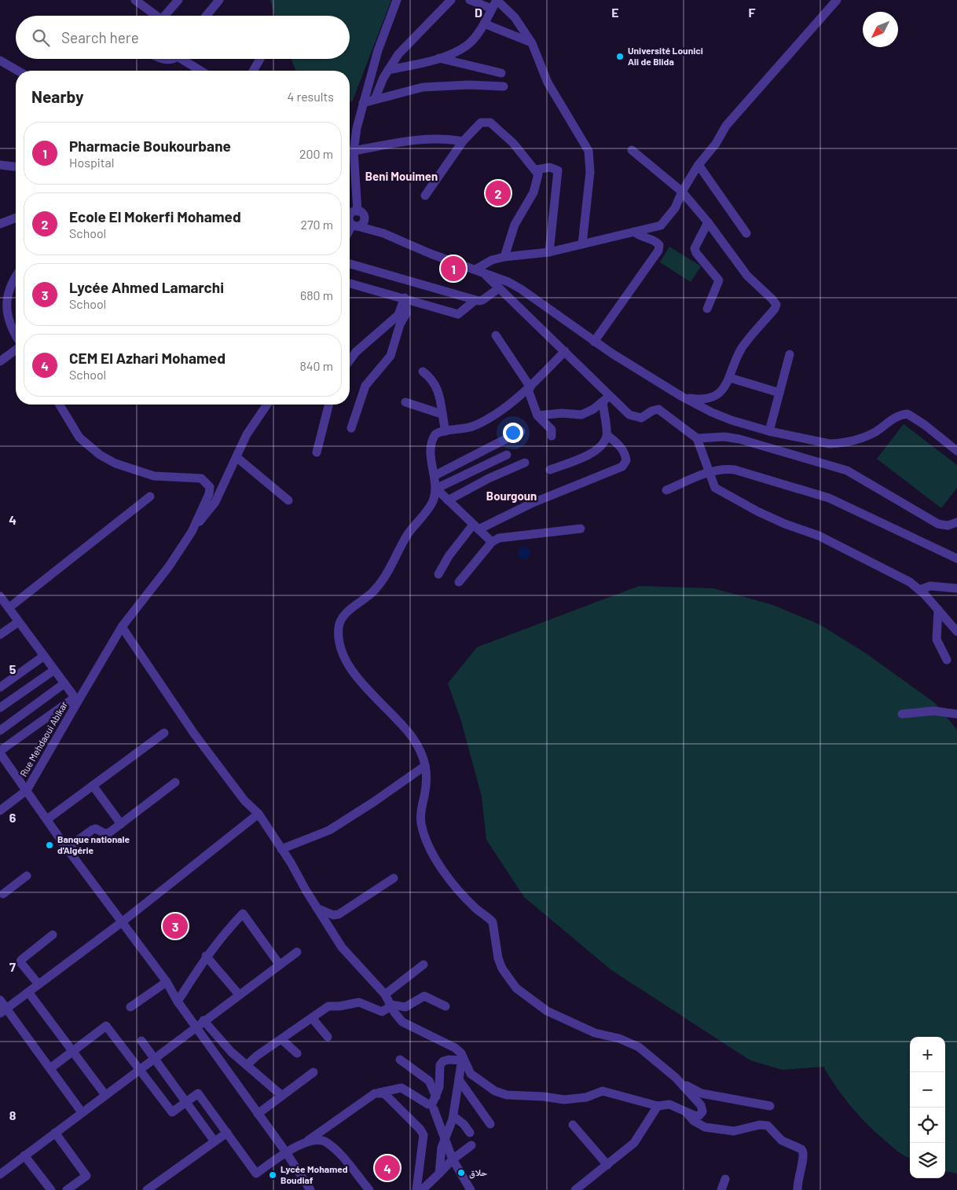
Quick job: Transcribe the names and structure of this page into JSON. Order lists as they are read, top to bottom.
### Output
{
  "streets": {
    "street": ["Rue Mehdaoui Ablkar"]
  },
  "districts": ["Beni Mouimen", "Bourgoun"],
  "places": [
    "Université Lounici Ali de Blida",
    "Banque nationale d'Algérie",
    "حلاق",
    "Lycée Mohamed Boudiaf"
  ],
  "north": "bottom left",
  "page": {
    "search": "Search here",
    "heading": ["Nearby", "4 results"],
    "list": [
      {
        "mark": "1",
        "name": "Pharmacie Boukourbane",
        "note": "Hospital",
        "value": "200 m"
      },
      {
        "mark": "2",
        "name": "Ecole El Mokerfi Mohamed",
        "note": "School",
        "value": "270 m"
      },
      {
        "mark": "3",
        "name": "Lycée Ahmed Lamarchi",
        "note": "School",
        "value": "680 m"
      },
      {
        "mark": "4",
        "name": "CEM El Azhari Mohamed",
        "note": "School",
        "value": "840 m"
      }
    ],
    "pins": [
      "2",
      "1",
      "3",
      "4"
    ],
    "map_buttons": ["+", "−"]
  },
  "grid": {
    "columns": ["D", "E", "F"],
    "rows": [
      "4",
      "5",
      "6",
      "7",
      "8"
    ]
  }
}
